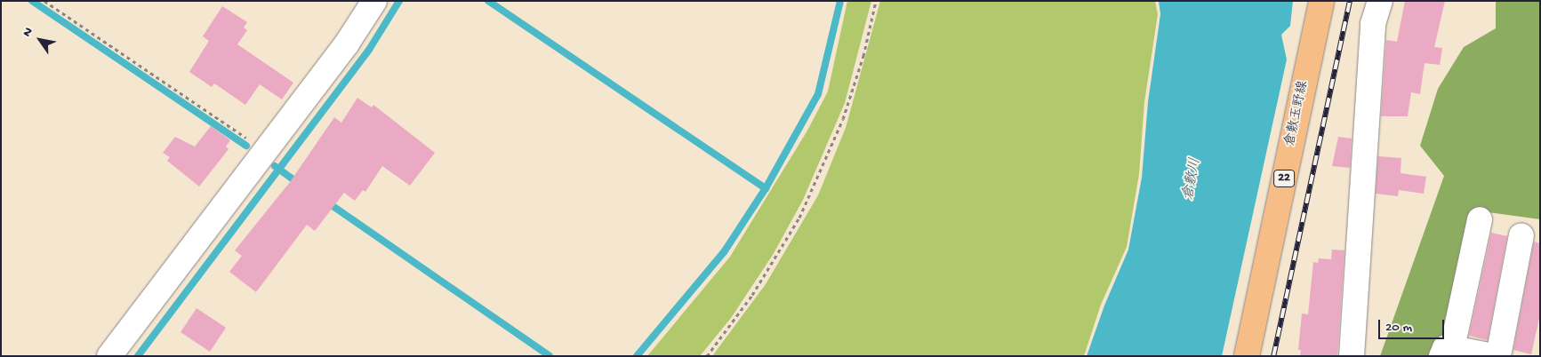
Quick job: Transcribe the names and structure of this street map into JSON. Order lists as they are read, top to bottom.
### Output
{
  "streets": {
    "main road": ["倉敷玉野線", "22"]
  },
  "water": ["倉敷川"],
  "scale_bar": "20 m",
  "north": "top left"
}
